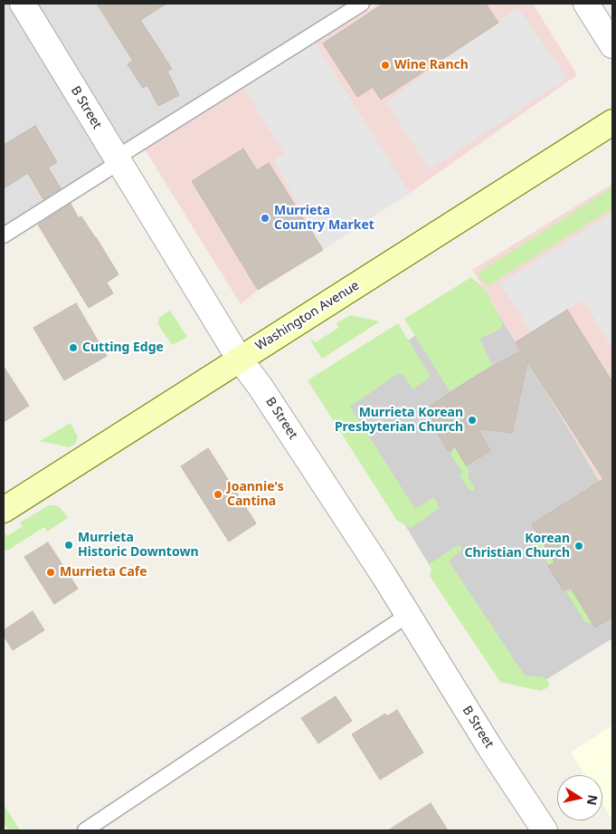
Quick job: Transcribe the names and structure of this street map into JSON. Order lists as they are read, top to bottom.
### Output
{
  "streets": {
    "main road": ["Washington Avenue"],
    "street": ["B Street"]
  },
  "crossings": [
    ["B Street", "Washington Avenue"]
  ],
  "places": [
    "Wine Ranch",
    "Murrieta Country Market",
    "Cutting Edge",
    "Murrieta Korean Presbyterian Church",
    "Joannie's Cantina",
    "Murrieta Historic Downtown",
    "Korean Christian Church",
    "Murrieta Cafe"
  ],
  "north": "right"
}
